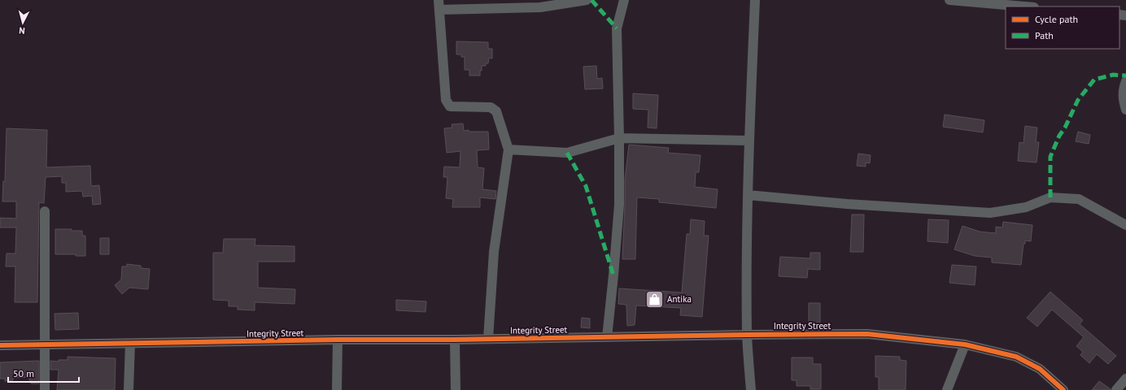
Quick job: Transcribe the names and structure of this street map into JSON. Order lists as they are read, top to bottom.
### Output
{
  "streets": {
    "street": ["Integrity Street"]
  },
  "places": {
    "shop": ["Antika"]
  },
  "legend": ["Cycle path", "Path"],
  "scale_bar": "50 m",
  "north": "bottom"
}
